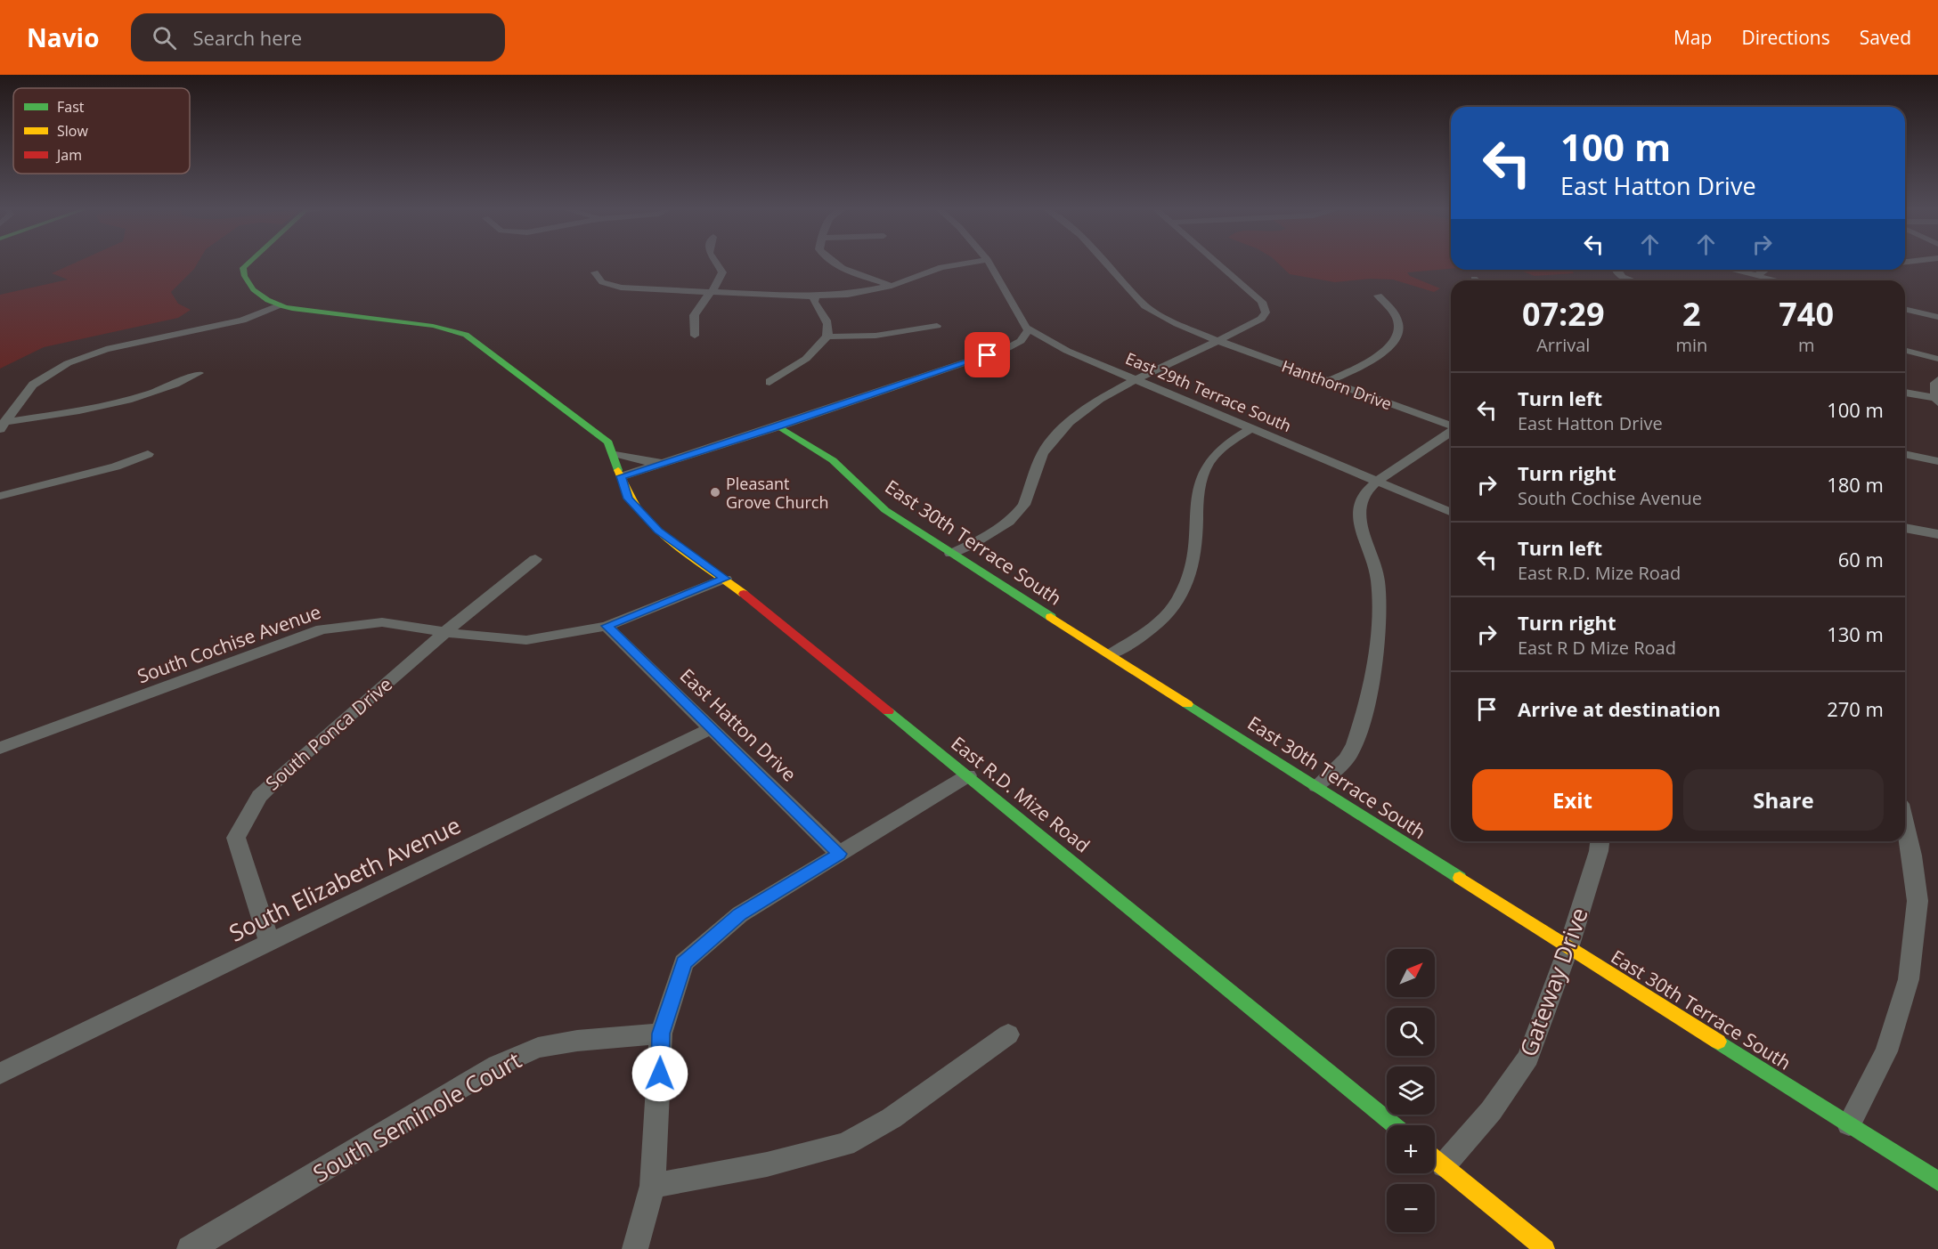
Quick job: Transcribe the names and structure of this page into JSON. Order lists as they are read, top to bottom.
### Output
{
  "streets": {
    "main road": ["East 30th Terrace South", "East R.D. Mize Road"],
    "street": [
      "Hanthorn Drive",
      "East 29th Terrace South",
      "South Cochise Avenue",
      "East Hatton Drive",
      "South Ponca Drive",
      "South Elizabeth Avenue",
      "Gateway Drive",
      "South Seminole Court"
    ]
  },
  "crossings": [
    ["East 30th Terrace South", "Gateway Drive"],
    ["South Cochise Avenue", "East Hatton Drive"],
    ["South Cochise Avenue", "South Ponca Drive"],
    ["South Cochise Avenue", "East R.D. Mize Road"],
    ["East Hatton Drive", "South Elizabeth Avenue"],
    ["South Ponca Drive", "South Elizabeth Avenue"]
  ],
  "places": ["Pleasant Grove Church"],
  "legend": ["Fast", "Slow", "Jam"],
  "north": "top right",
  "page": {
    "header": "Navio",
    "search": "Search here",
    "nav": ["Map", "Directions", "Saved"],
    "turn": ["100 m", "East Hatton Drive"],
    "eta": [
      "07:29",
      "Arrival",
      "2",
      "min",
      "740",
      "m"
    ],
    "list": [
      {
        "name": "Turn left",
        "note": "East Hatton Drive",
        "value": "100 m"
      },
      {
        "name": "Turn right",
        "note": "South Cochise Avenue",
        "value": "180 m"
      },
      {
        "name": "Turn left",
        "note": "East R.D. Mize Road",
        "value": "60 m"
      },
      {
        "name": "Turn right",
        "note": "East R D Mize Road",
        "value": "130 m"
      },
      {
        "name": "Arrive at destination",
        "value": "270 m"
      }
    ],
    "buttons": ["Exit", "Share"],
    "map_buttons": ["+", "−"]
  }
}
